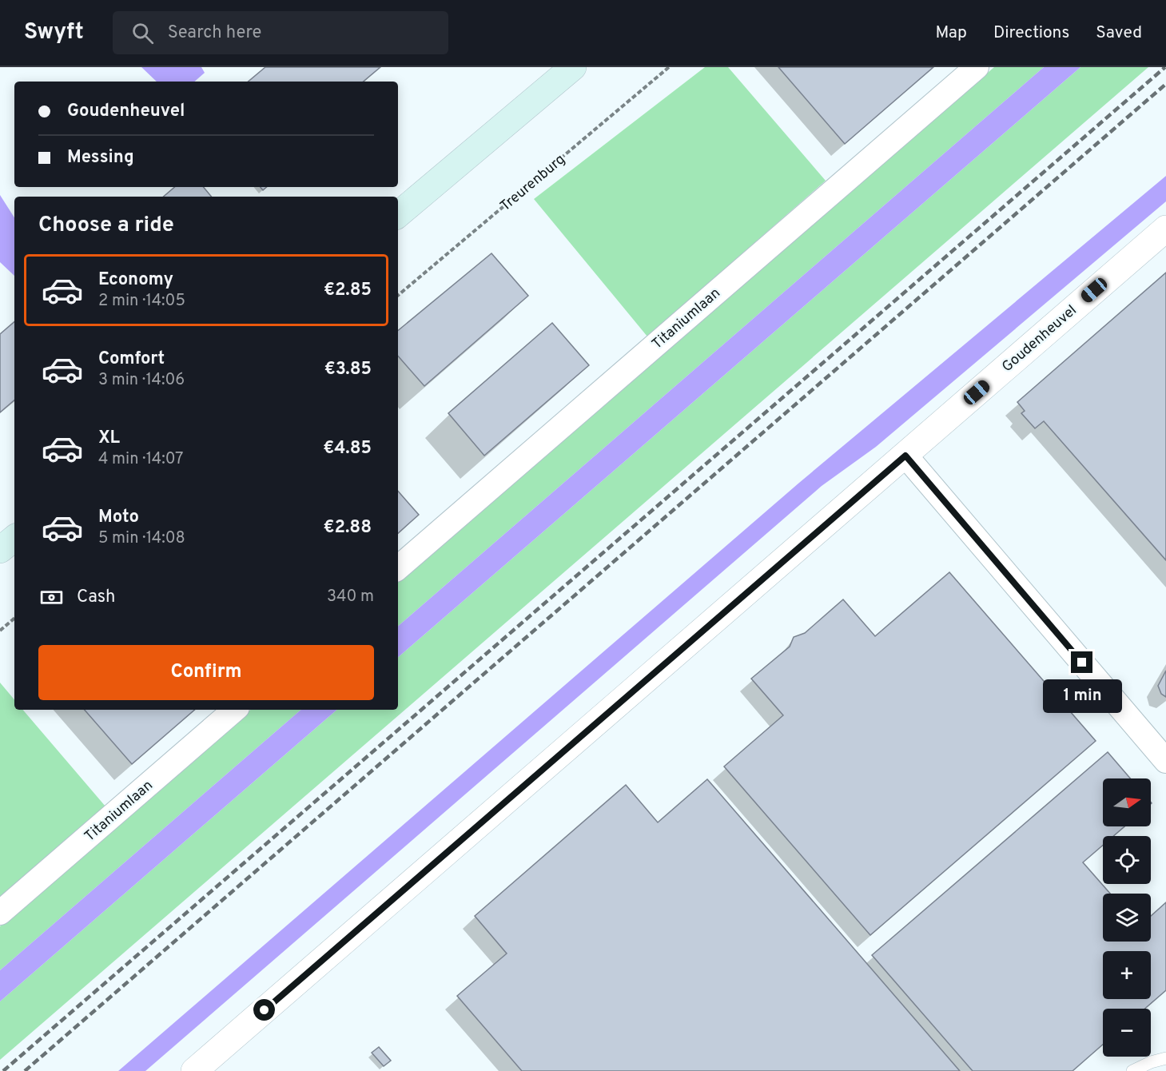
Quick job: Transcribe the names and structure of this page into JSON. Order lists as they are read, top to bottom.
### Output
{
  "streets": {
    "street": ["Titaniumlaan", "Goudenheuvel"],
    "path": ["Treurenburg"]
  },
  "north": "right",
  "page": {
    "header": "Swyft",
    "search": "Search here",
    "nav": ["Map", "Directions", "Saved"],
    "banner": ["Goudenheuvel", "Messing"],
    "heading": "Choose a ride",
    "list": [
      {
        "name": "Economy",
        "note": "2 min · 14:05",
        "value": "€2.85"
      },
      {
        "name": "Comfort",
        "note": "3 min · 14:06",
        "value": "€3.85"
      },
      {
        "name": "XL",
        "note": "4 min · 14:07",
        "value": "€4.85"
      },
      {
        "name": "Moto",
        "note": "5 min · 14:08",
        "value": "€2.88"
      }
    ],
    "pay": ["Cash", "340 m"],
    "buttons": "Confirm",
    "bubble": "1 min",
    "map_buttons": ["+", "−"]
  }
}
